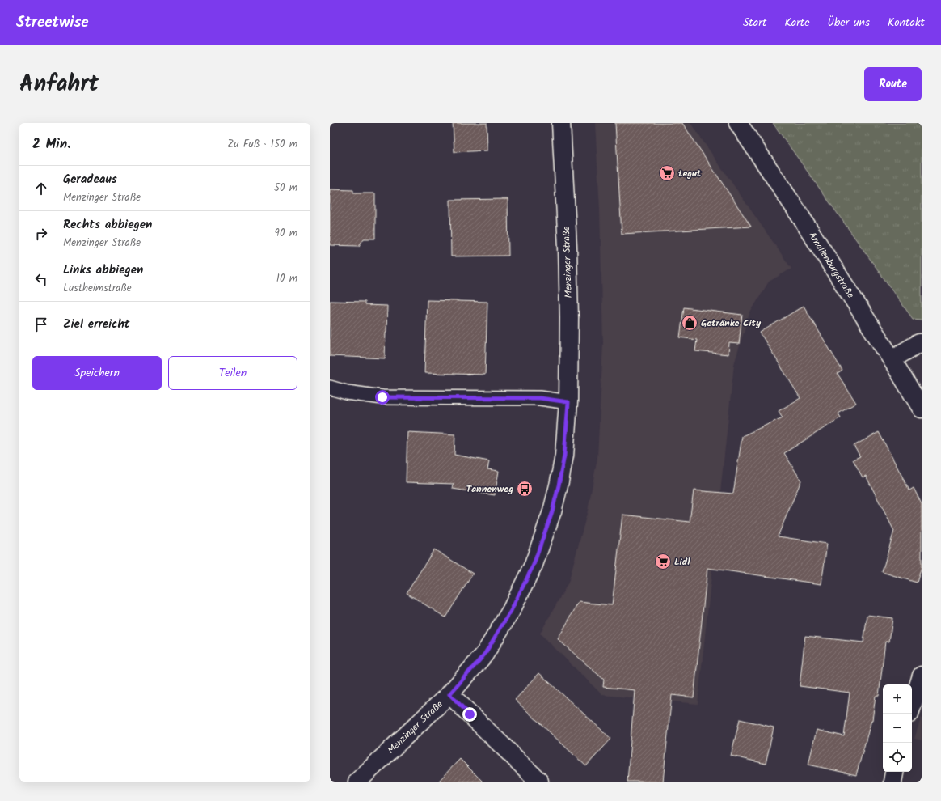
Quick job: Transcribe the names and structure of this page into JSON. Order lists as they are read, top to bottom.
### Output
{
  "streets": {
    "street": ["Menzinger Straße", "Amalienburgstraße"]
  },
  "places": {
    "supermarket": ["tegut", "Lidl"],
    "shop": ["Getränke City"],
    "bus stop": ["Tannenweg"]
  },
  "page": {
    "header": "Streetwise",
    "nav": [
      "Start",
      "Karte",
      "Über uns",
      "Kontakt"
    ],
    "title": "Anfahrt",
    "buttons": [
      "Route",
      ["Speichern", "Teilen"]
    ],
    "heading": ["2 Min.", "Zu Fuß · 150 m"],
    "list": [
      ["Geradeaus", "Menzinger Straße", "50 m"],
      ["Rechts abbiegen", "Menzinger Straße", "90 m"],
      ["Links abbiegen", "Lustheimstraße", "10 m"],
      "Ziel erreicht"
    ],
    "map_buttons": ["+", "−"]
  }
}
